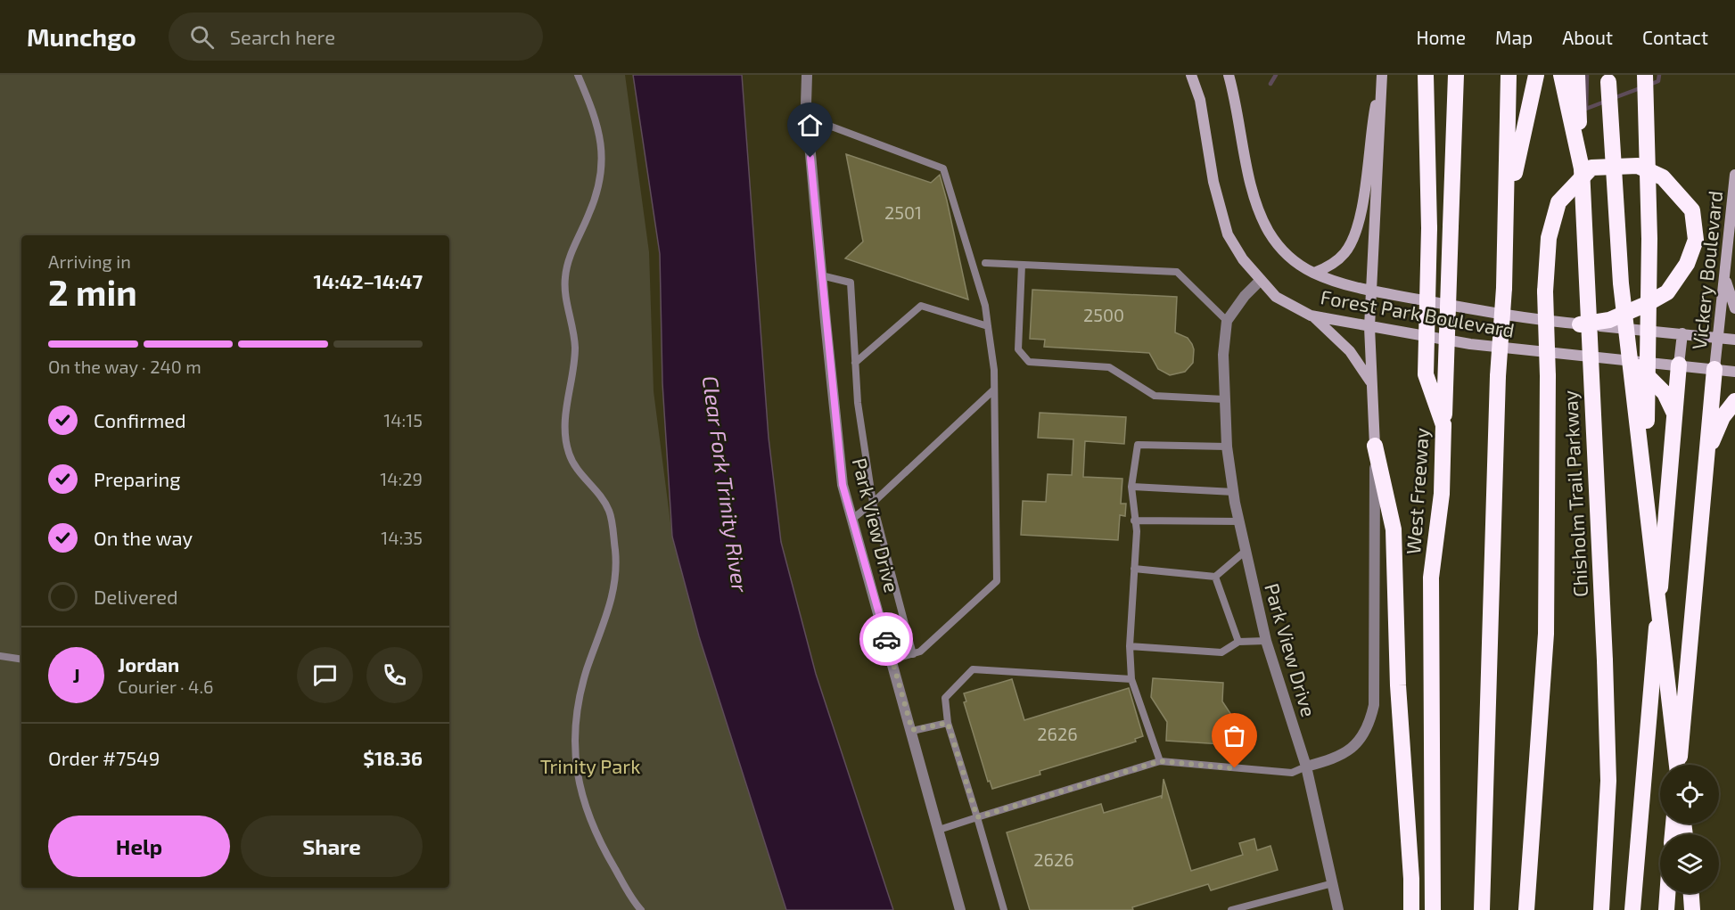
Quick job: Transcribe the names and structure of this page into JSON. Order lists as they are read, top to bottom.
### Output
{
  "streets": {
    "highway": ["West Freeway", "Chisholm Trail Parkway"],
    "main road": ["Vickery Boulevard", "Forest Park Boulevard"],
    "street": ["Park View Drive"]
  },
  "crossings": [
    ["Vickery Boulevard", "Forest Park Boulevard"],
    ["Forest Park Boulevard", "West Freeway"],
    ["Forest Park Boulevard", "Park View Drive"],
    ["West Freeway", "Park View Drive"]
  ],
  "water": ["Clear Fork Trinity River"],
  "parks": ["Trinity Park"],
  "house_numbers": [
    "2501",
    "2500",
    "2626",
    "2626"
  ],
  "page": {
    "header": "Munchgo",
    "search": "Search here",
    "nav": [
      "Home",
      "Map",
      "About",
      "Contact"
    ],
    "heading": ["2 min", "Arriving in", "14:42–14:47"],
    "panel": [
      "Jordan",
      "Courier · 4.6",
      "Order #7549",
      "$18.36"
    ],
    "bar": "On the way · 240 m",
    "list": [
      ["Confirmed", "14:15"],
      ["Preparing", "14:29"],
      ["On the way", "14:35"],
      "Delivered"
    ],
    "round": "J",
    "buttons": ["Help", "Share"]
  }
}
